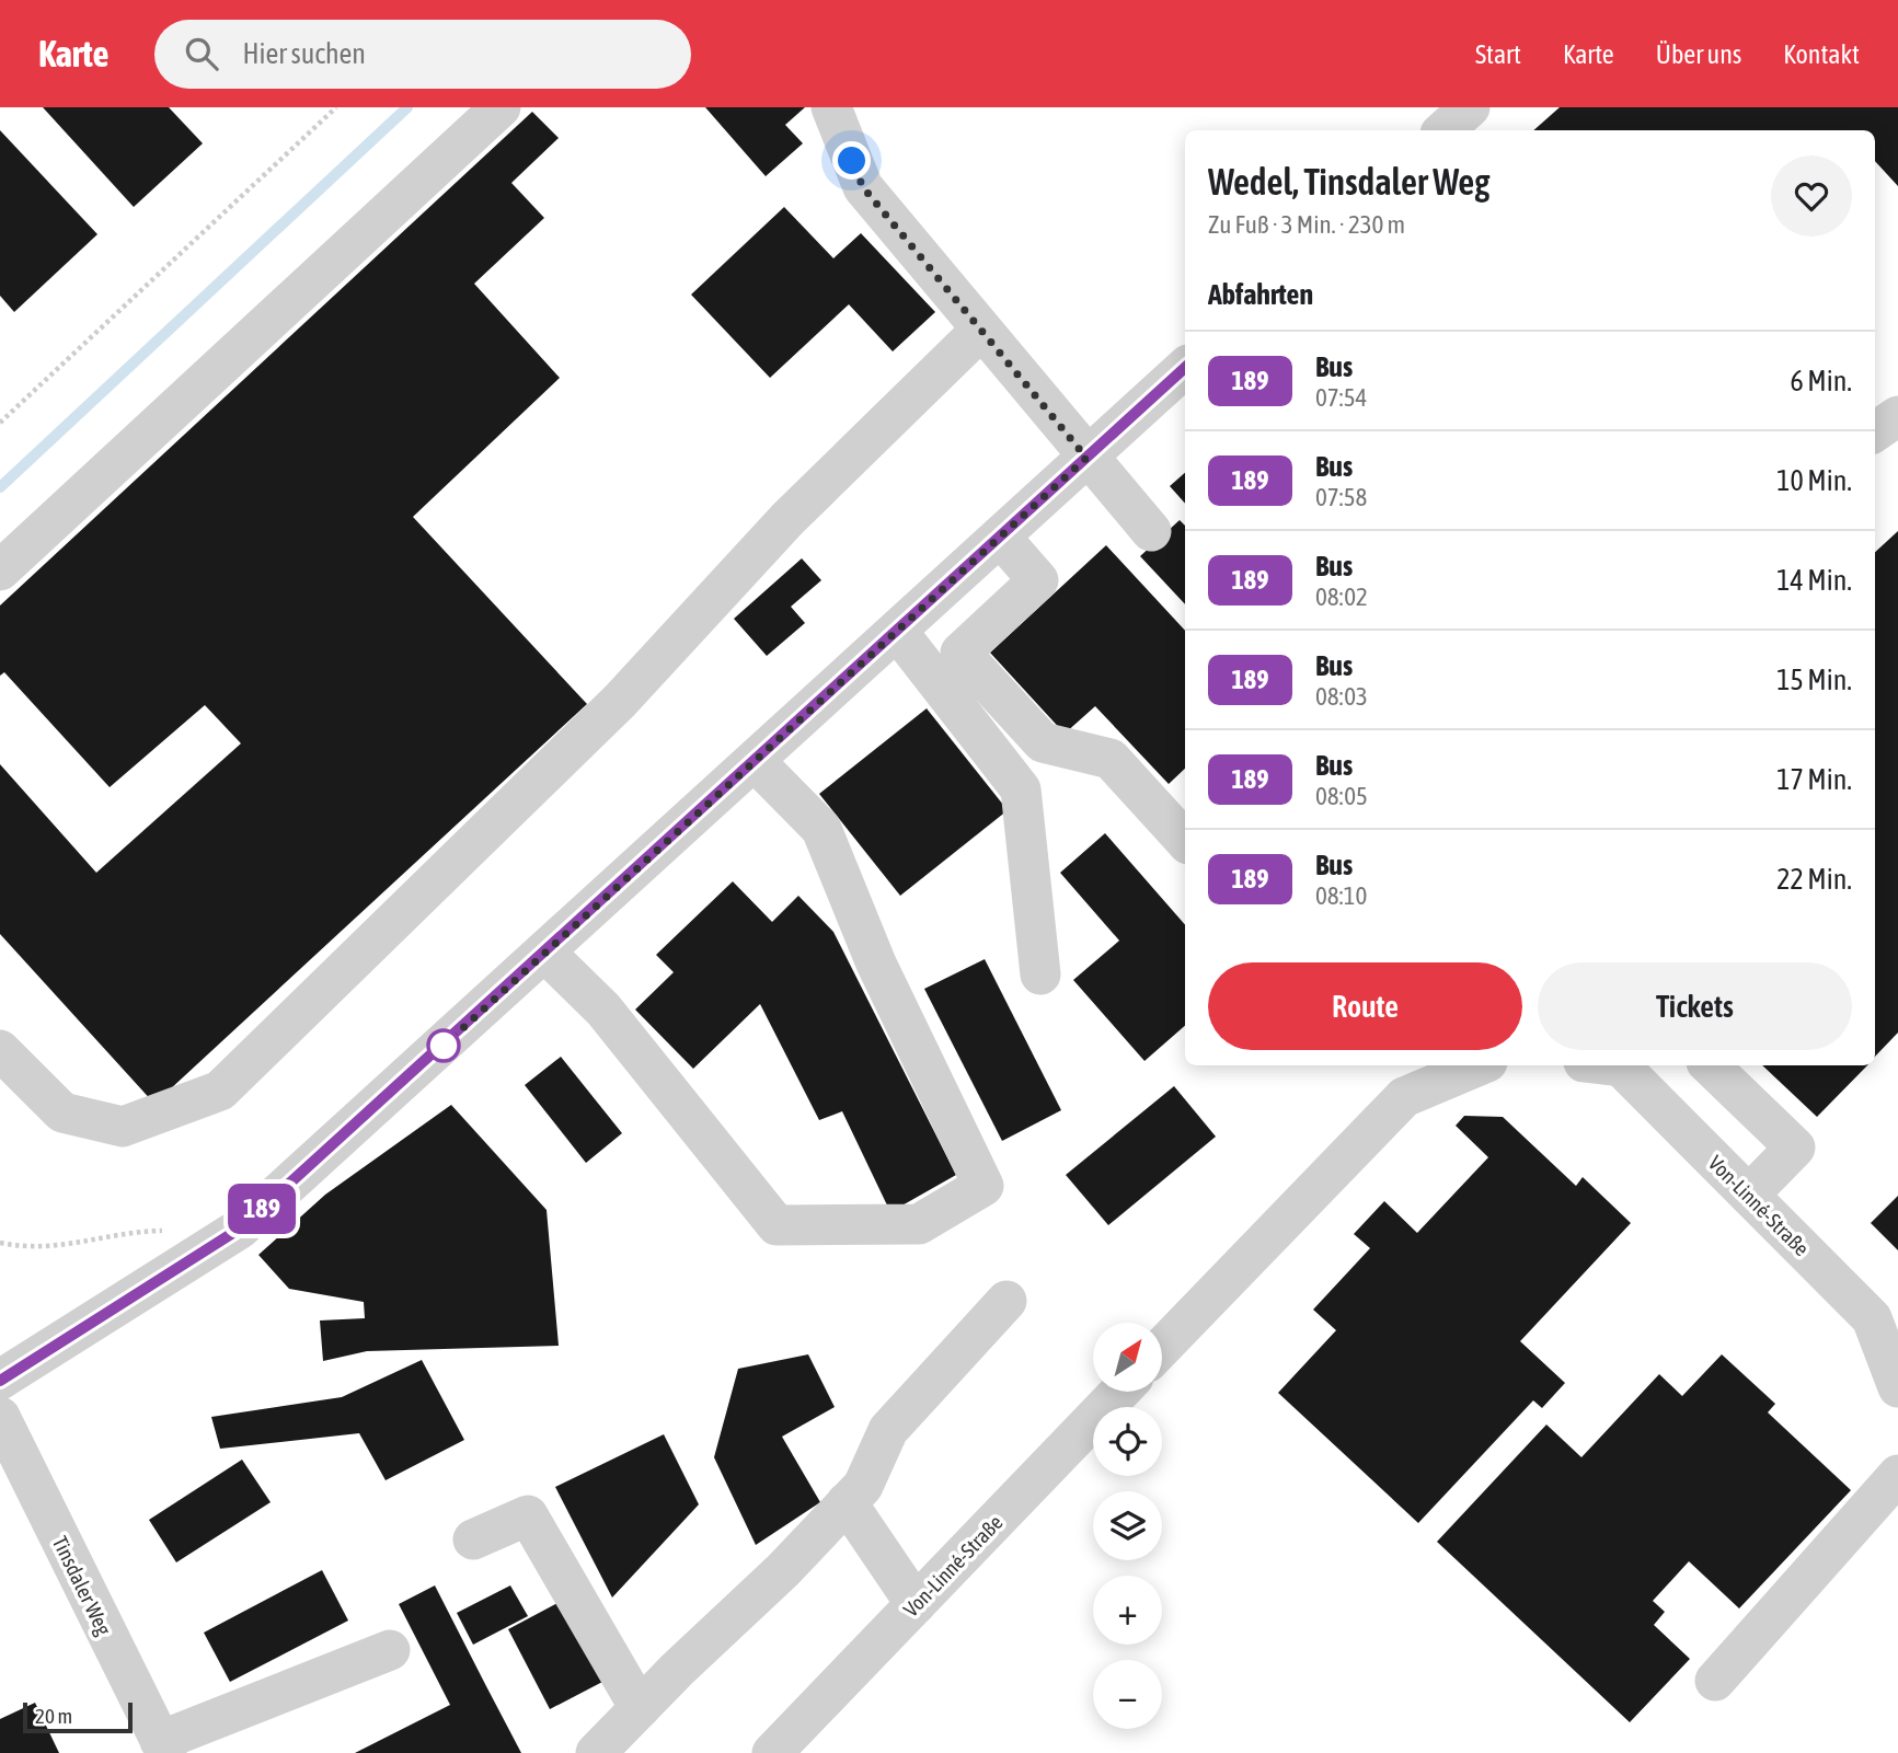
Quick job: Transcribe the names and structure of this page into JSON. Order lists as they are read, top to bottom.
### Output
{
  "streets": {
    "street": ["Von-Linné-Straße", "Tinsdaler Weg"]
  },
  "lines": ["bus line 189"],
  "scale_bar": "20 m",
  "north": "top right",
  "page": {
    "header": "Karte",
    "search": "Hier suchen",
    "nav": [
      "Start",
      "Karte",
      "Über uns",
      "Kontakt"
    ],
    "on_map": "189",
    "heading": [
      ["Wedel, Tinsdaler Weg", "Zu Fuß · 3 Min. · 230 m"],
      "Abfahrten"
    ],
    "list": [
      {
        "mark": "189",
        "name": "Bus",
        "note": "07:54",
        "value": "6 Min."
      },
      {
        "mark": "189",
        "name": "Bus",
        "note": "07:58",
        "value": "10 Min."
      },
      {
        "mark": "189",
        "name": "Bus",
        "note": "08:02",
        "value": "14 Min."
      },
      {
        "mark": "189",
        "name": "Bus",
        "note": "08:03",
        "value": "15 Min."
      },
      {
        "mark": "189",
        "name": "Bus",
        "note": "08:05",
        "value": "17 Min."
      },
      {
        "mark": "189",
        "name": "Bus",
        "note": "08:10",
        "value": "22 Min."
      }
    ],
    "buttons": ["Route", "Tickets"],
    "map_buttons": ["+", "−"],
    "scale": "20 m"
  }
}
